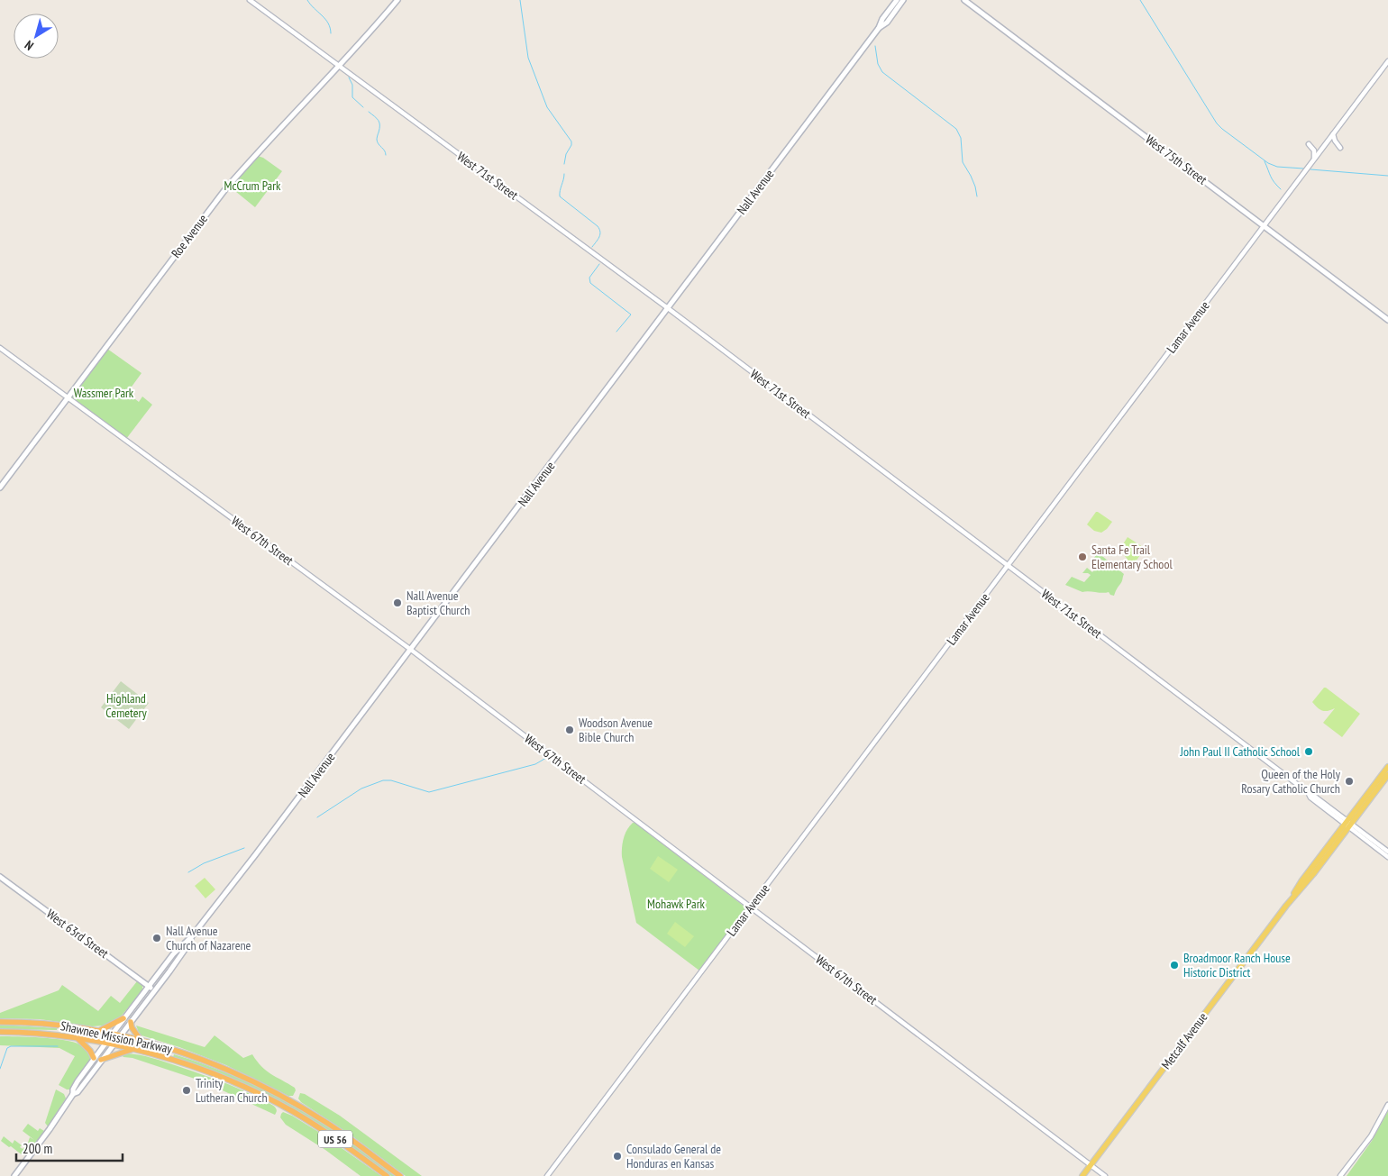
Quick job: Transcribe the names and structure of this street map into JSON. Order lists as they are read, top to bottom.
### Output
{
  "streets": {
    "highway": ["Shawnee Mission Parkway", "US 56"],
    "main road": [
      "West 75th Street",
      "Nall Avenue",
      "Roe Avenue",
      "West 63rd Street",
      "Metcalf Avenue"
    ],
    "street": ["West 71st Street", "Lamar Avenue", "West 67th Street"]
  },
  "crossings": [
    ["West 75th Street", "Lamar Avenue"],
    ["West 71st Street", "Nall Avenue"],
    ["West 71st Street", "Roe Avenue"],
    ["West 71st Street", "Lamar Avenue"],
    ["West 71st Street", "Metcalf Avenue"],
    ["Nall Avenue", "West 67th Street"],
    ["Nall Avenue", "West 63rd Street"],
    ["Nall Avenue", "Shawnee Mission Parkway"],
    ["Roe Avenue", "West 67th Street"],
    ["Lamar Avenue", "West 67th Street"],
    ["West 67th Street", "Metcalf Avenue"]
  ],
  "parks": [
    "McCrum Park",
    "Wassmer Park",
    "Highland Cemetery",
    "Mohawk Park"
  ],
  "places": [
    "Santa Fe Trail Elementary School",
    "Nall Avenue Baptist Church",
    "Woodson Avenue Bible Church",
    "John Paul II Catholic School",
    "Queen of the Holy Rosary Catholic Church",
    "Nall Avenue Church of Nazarene",
    "Broadmoor Ranch House Historic District",
    "Trinity Lutheran Church",
    "Consulado General de Honduras en Kansas"
  ],
  "scale_bar": "200 m",
  "north": "bottom left"
}
